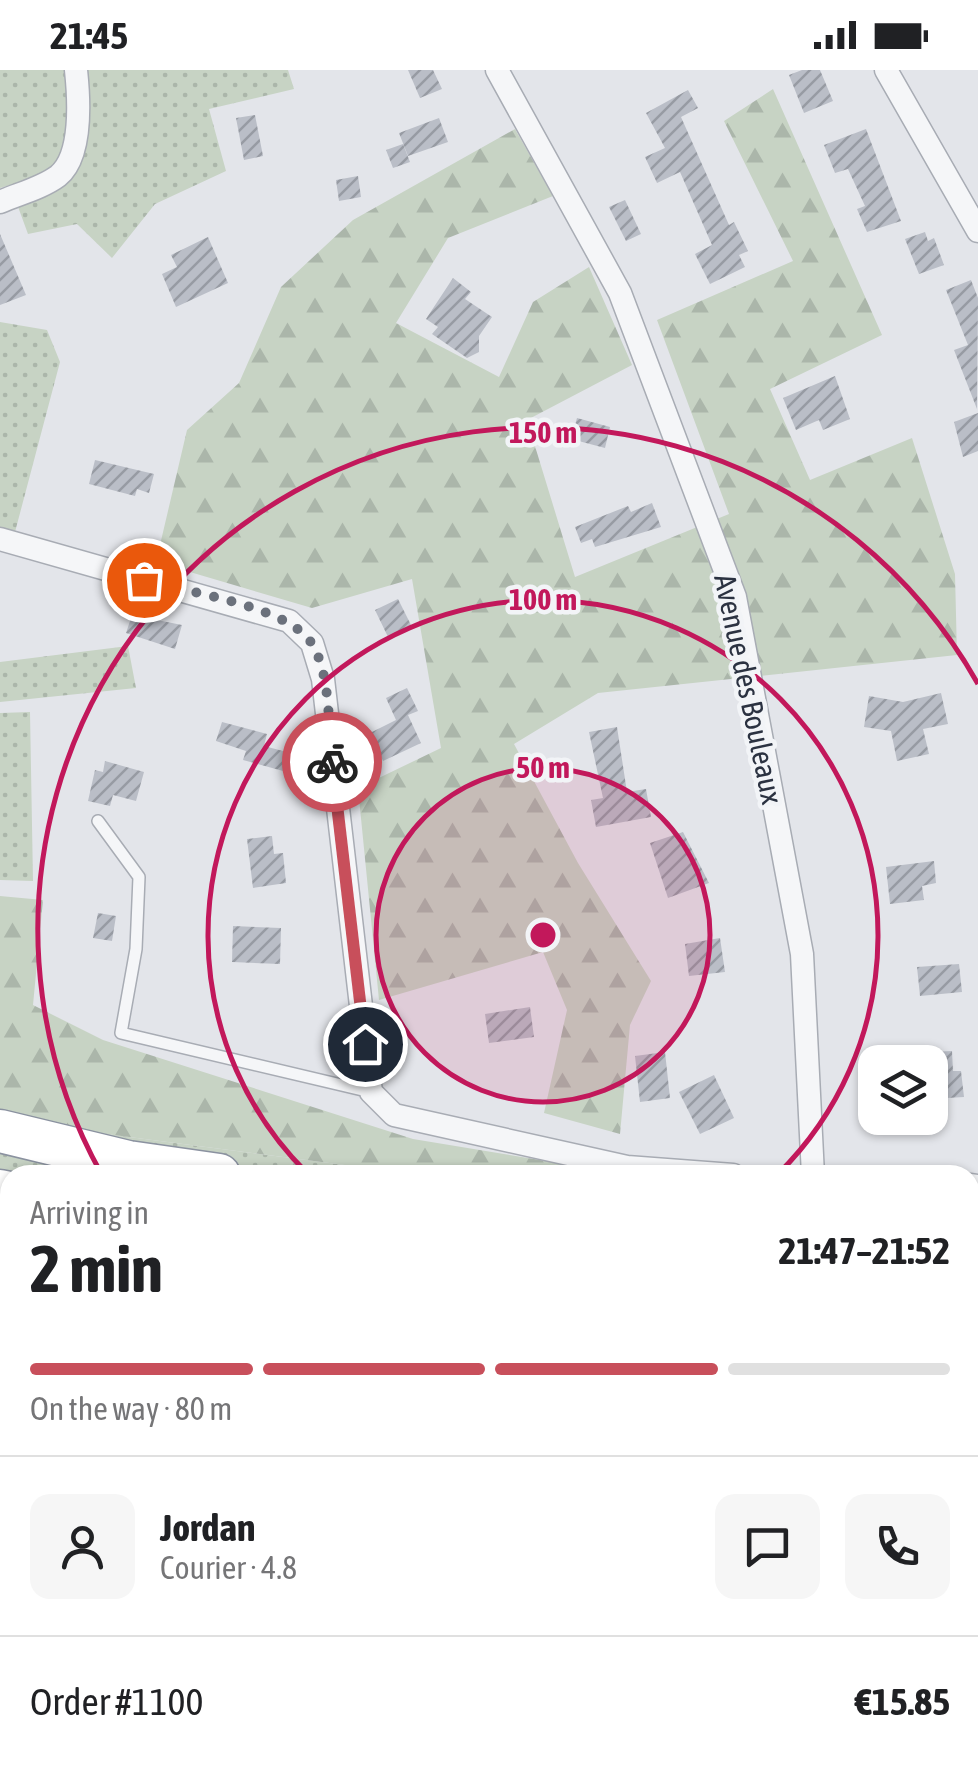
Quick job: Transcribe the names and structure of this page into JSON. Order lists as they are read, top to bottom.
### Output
{
  "streets": {
    "street": ["Avenue des Bouleaux"]
  },
  "page": {
    "status": "21:45",
    "heading": ["2 min", "Arriving in", "21:47–21:52"],
    "panel": [
      "Jordan",
      "Courier · 4.8",
      "Order #1100",
      "€15.85"
    ],
    "bar": "On the way · 80 m"
  },
  "rings": ["150 m", "100 m", "50 m"]
}
